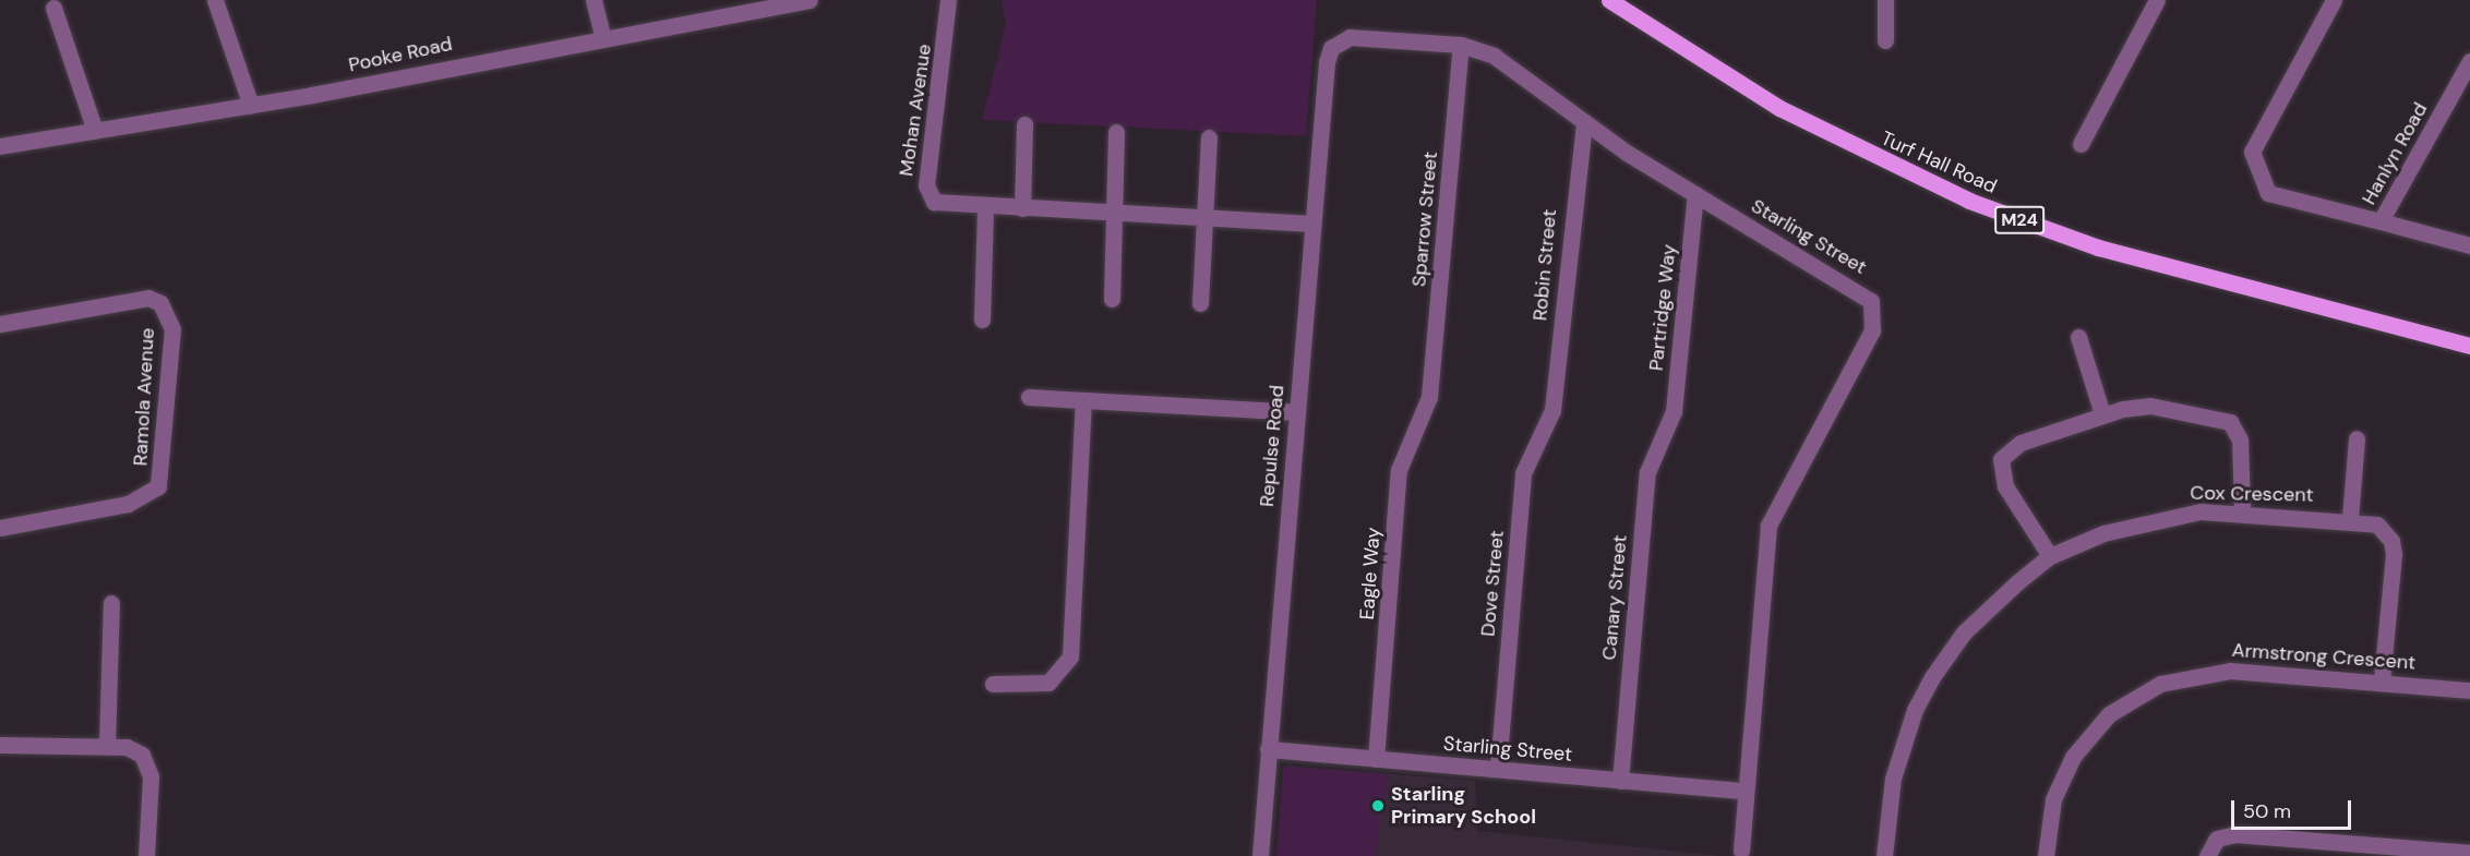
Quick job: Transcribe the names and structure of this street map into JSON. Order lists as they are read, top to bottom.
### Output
{
  "streets": {
    "main road": ["Turf Hall Road", "M24"],
    "street": [
      "Pooke Road",
      "Mohan Avenue",
      "Hanlyn Road",
      "Sparrow Street",
      "Starling Street",
      "Robin Street",
      "Partridge Way",
      "Ramola Avenue",
      "Repulse Road",
      "Cox Crescent",
      "Eagle Way",
      "Dove Street",
      "Canary Street",
      "Armstrong Crescent"
    ]
  },
  "crossings": [
    ["Mohan Avenue", "Repulse Road"],
    ["Sparrow Street", "Starling Street"],
    ["Sparrow Street", "Eagle Way"],
    ["Starling Street", "Robin Street"],
    ["Starling Street", "Partridge Way"],
    ["Starling Street", "Repulse Road"],
    ["Starling Street", "Eagle Way"],
    ["Starling Street", "Dove Street"],
    ["Starling Street", "Canary Street"],
    ["Robin Street", "Dove Street"],
    ["Partridge Way", "Canary Street"],
    ["Cox Crescent", "Armstrong Crescent"]
  ],
  "places": ["Starling Primary School"],
  "scale_bar": "50 m"
}
